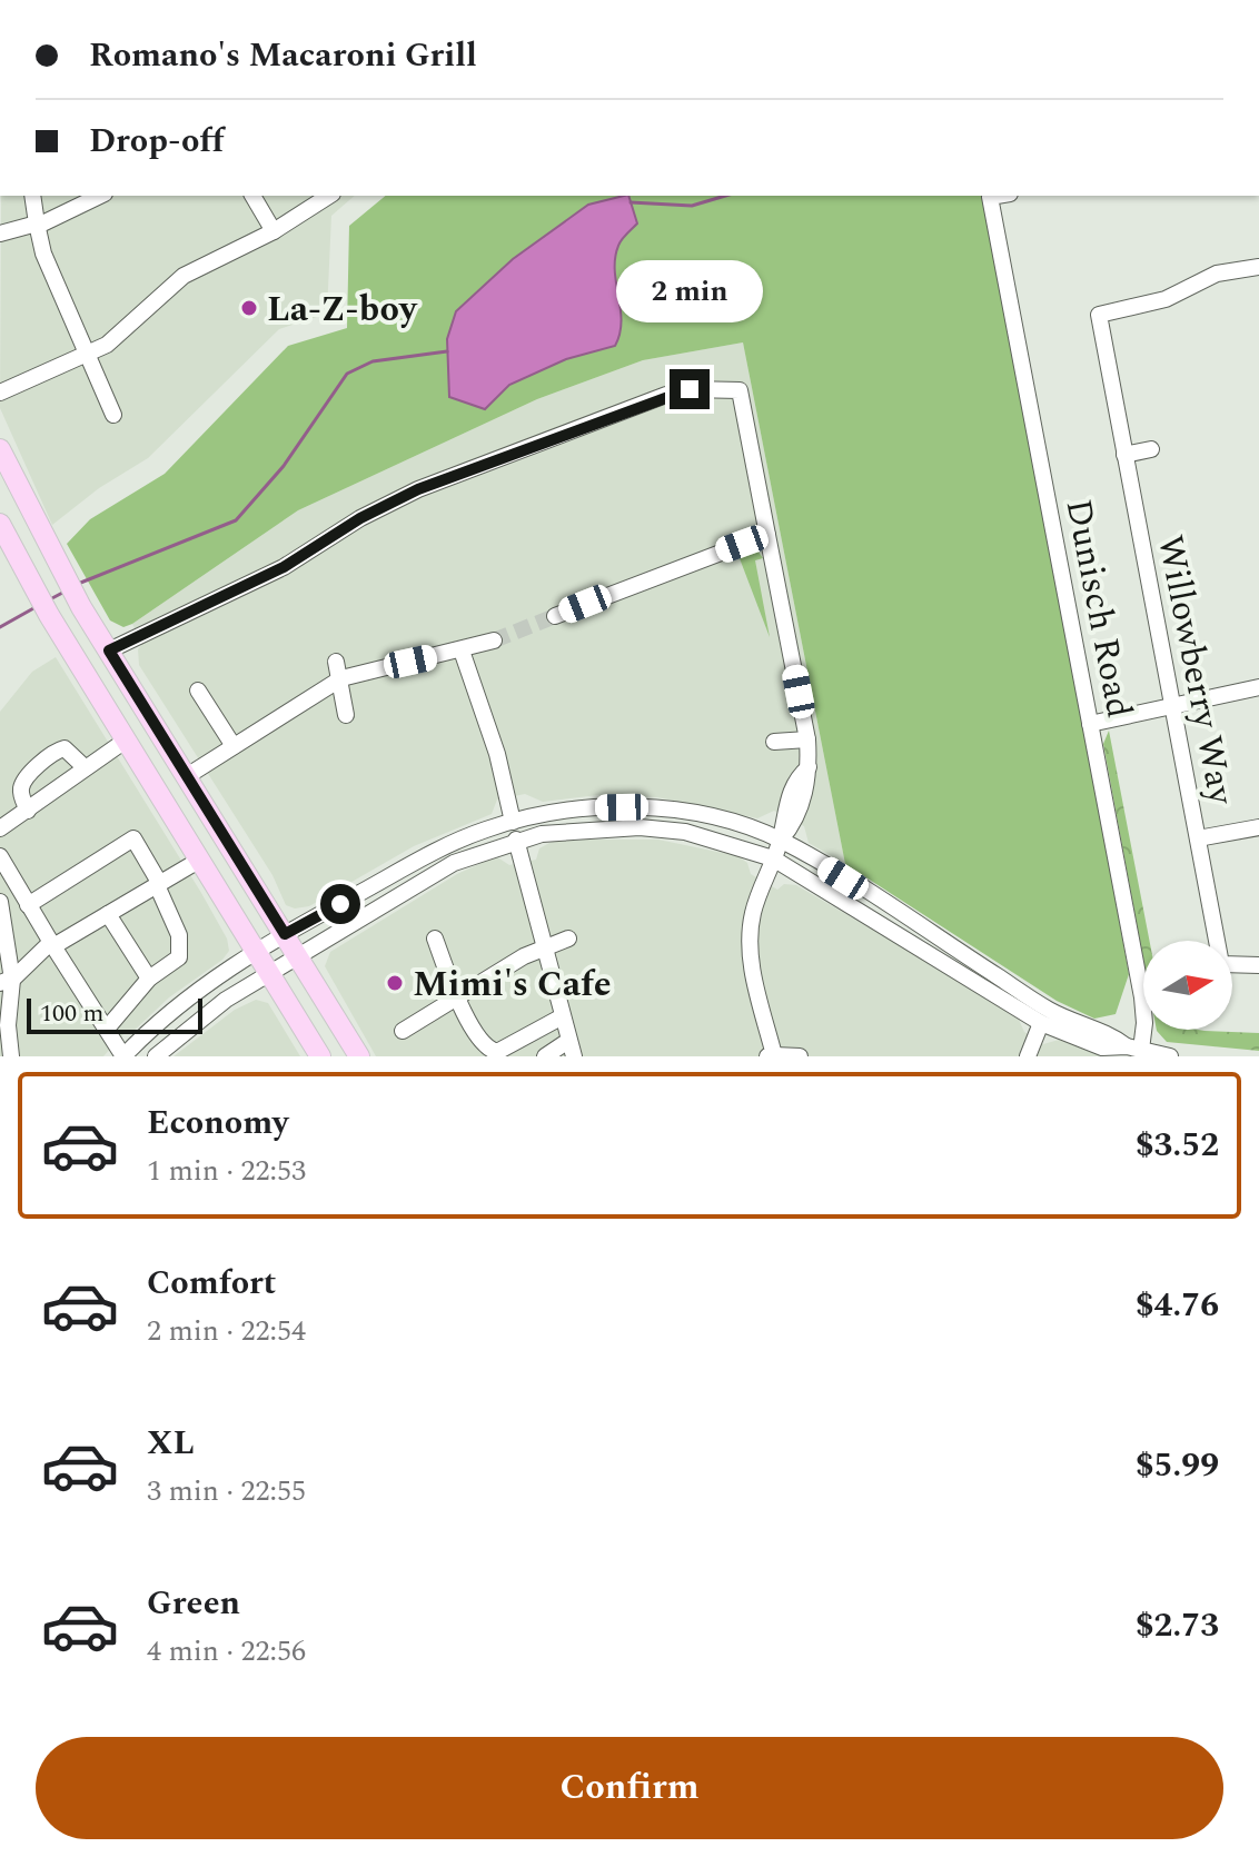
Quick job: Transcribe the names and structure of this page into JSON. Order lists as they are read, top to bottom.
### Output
{
  "streets": {
    "street": ["Dunisch Road", "Willowberry Way"]
  },
  "places": ["La-Z-boy", "Mimi's Cafe"],
  "scale_bar": "100 m",
  "north": "right",
  "page": {
    "banner": ["Romano's Macaroni Grill", "Drop-off"],
    "bubble": "2 min",
    "scale": "100 m",
    "list": [
      {
        "name": "Economy",
        "note": "1 min · 22:53",
        "value": "$3.52"
      },
      {
        "name": "Comfort",
        "note": "2 min · 22:54",
        "value": "$4.76"
      },
      {
        "name": "XL",
        "note": "3 min · 22:55",
        "value": "$5.99"
      },
      {
        "name": "Green",
        "note": "4 min · 22:56",
        "value": "$2.73"
      }
    ],
    "buttons": "Confirm"
  }
}
